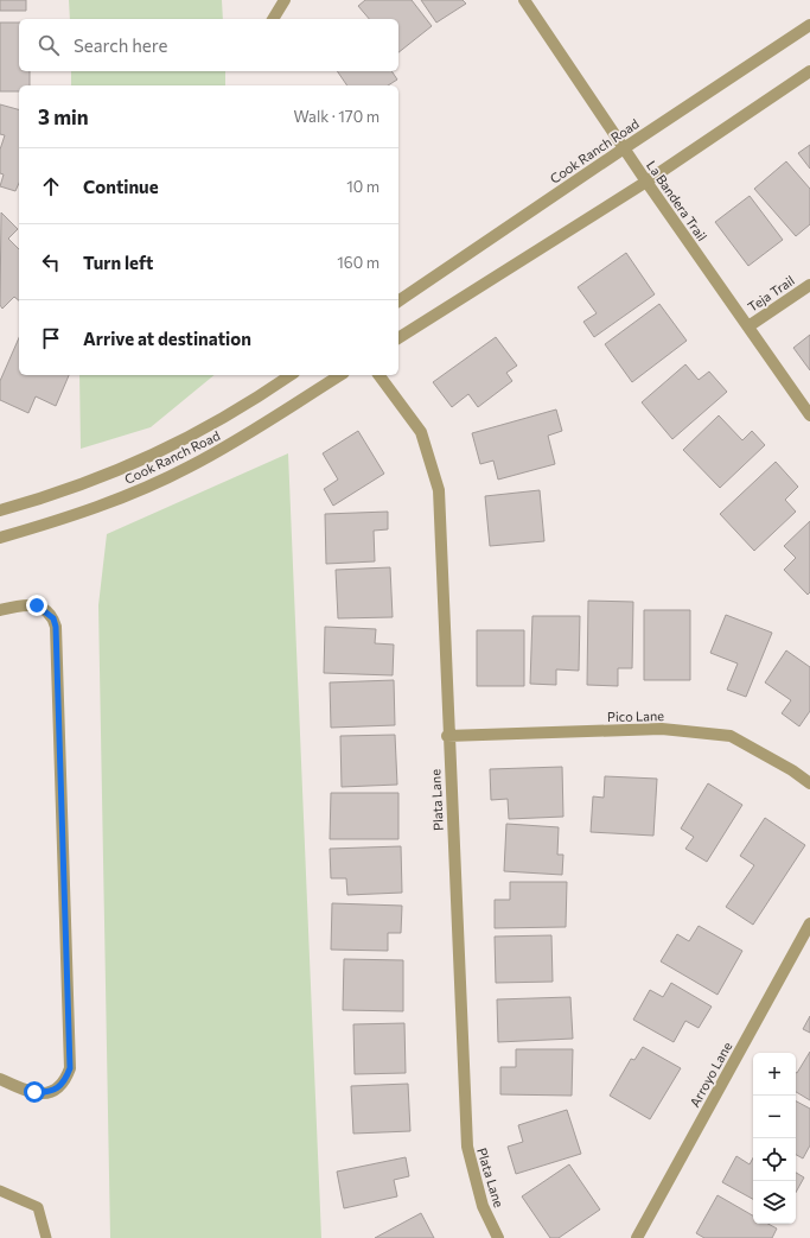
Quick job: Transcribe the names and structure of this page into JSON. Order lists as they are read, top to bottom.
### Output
{
  "streets": {
    "street": [
      "Cook Ranch Road",
      "La Bandera Trail",
      "Teja Trail",
      "Pico Lane",
      "Plata Lane",
      "Arroyo Lane"
    ]
  },
  "crossings": [
    ["Cook Ranch Road", "La Bandera Trail"],
    ["La Bandera Trail", "Teja Trail"],
    ["Pico Lane", "Plata Lane"]
  ],
  "page": {
    "search": "Search here",
    "heading": ["3 min", "Walk · 170 m"],
    "list": [
      ["Continue", "10 m"],
      ["Turn left", "160 m"],
      "Arrive at destination"
    ],
    "map_buttons": ["+", "−"]
  }
}
